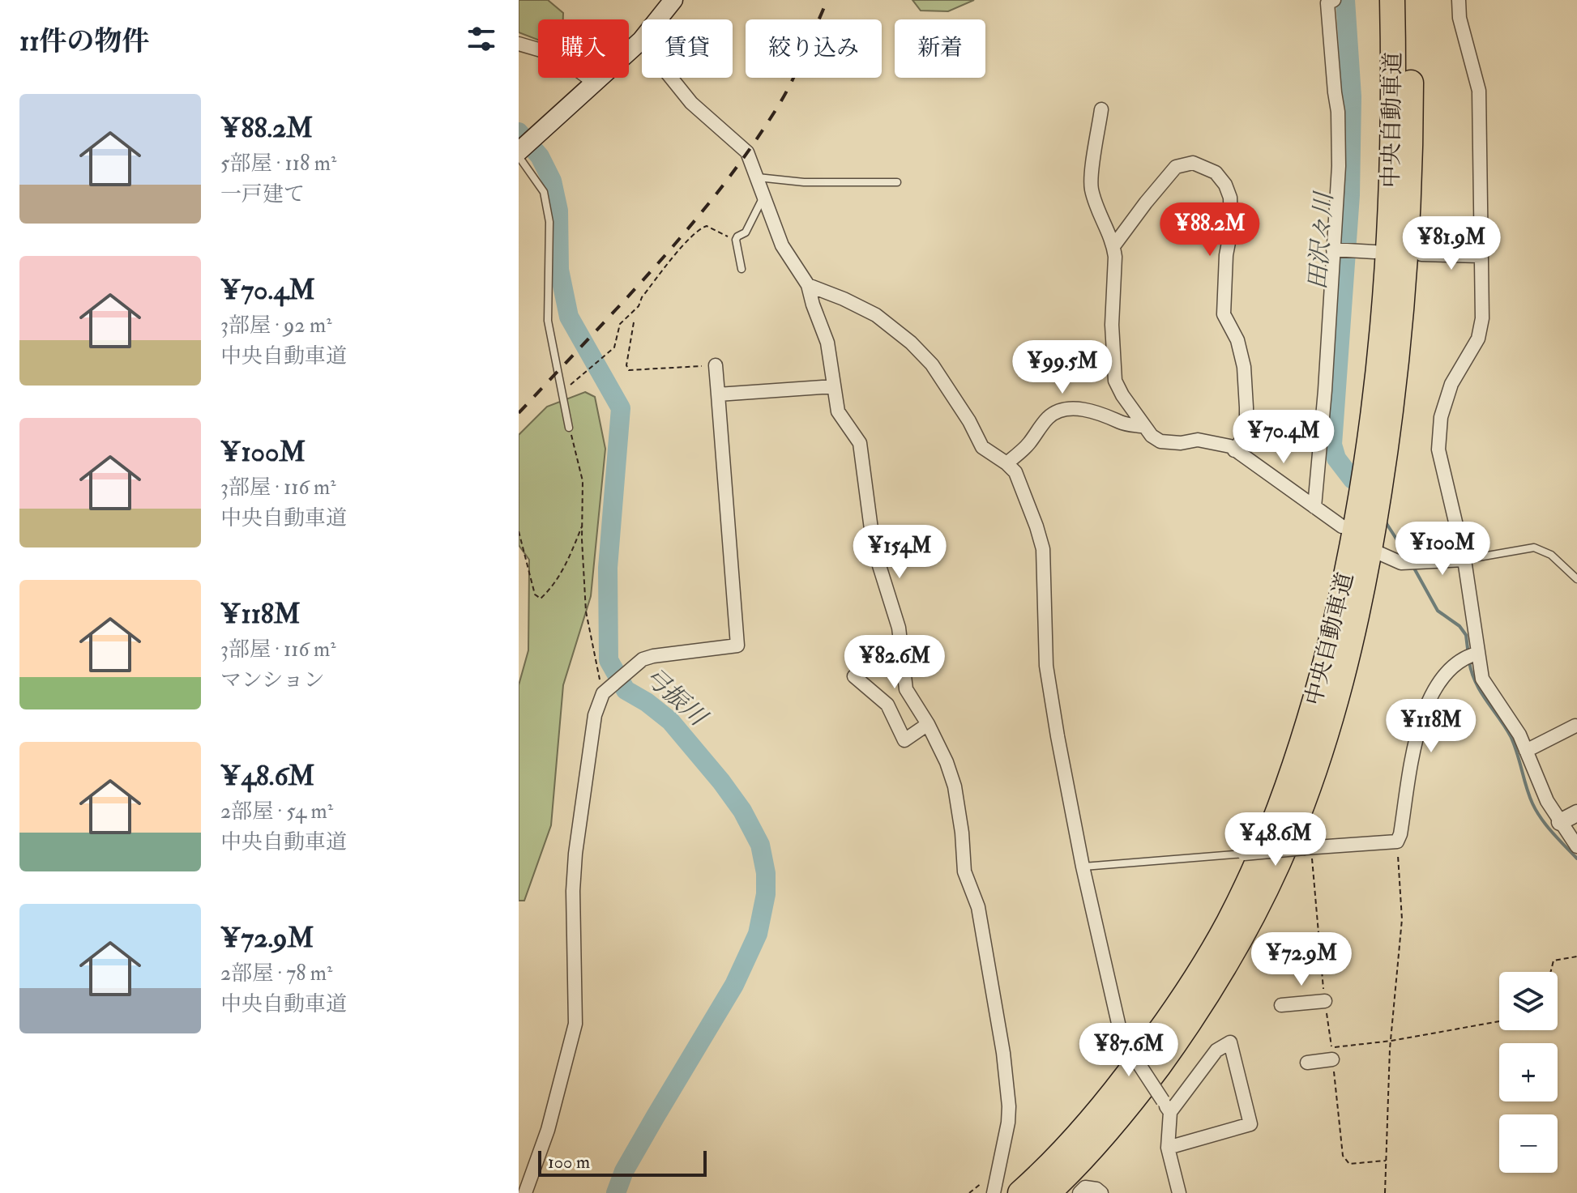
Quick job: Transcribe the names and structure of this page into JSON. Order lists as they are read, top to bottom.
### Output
{
  "streets": {
    "highway": ["中央自動車道"]
  },
  "water": ["田沢々川", "弓振川"],
  "scale_bar": "100 m",
  "page": {
    "heading": "11件の物件",
    "chip": [
      "購入",
      "賃貸",
      "絞り込み",
      "新着"
    ],
    "list": [
      {
        "name": "¥88.2M",
        "note": "5部屋 · 118 m² · 一戸建て"
      },
      {
        "name": "¥70.4M",
        "note": "3部屋 · 92 m² · 中央自動車道"
      },
      {
        "name": "¥100M",
        "note": "3部屋 · 116 m² · 中央自動車道"
      },
      {
        "name": "¥118M",
        "note": "3部屋 · 116 m² · マンション"
      },
      {
        "name": "¥48.6M",
        "note": "2部屋 · 54 m² · 中央自動車道"
      },
      {
        "name": "¥72.9M",
        "note": "2部屋 · 78 m² · 中央自動車道"
      }
    ],
    "price": [
      "¥88.2M",
      "¥81.9M",
      "¥99.5M",
      "¥70.4M",
      "¥100M",
      "¥154M",
      "¥82.6M",
      "¥118M",
      "¥48.6M",
      "¥72.9M",
      "¥87.6M"
    ],
    "map_buttons": ["+", "−"],
    "scale": "100 m"
  }
}
